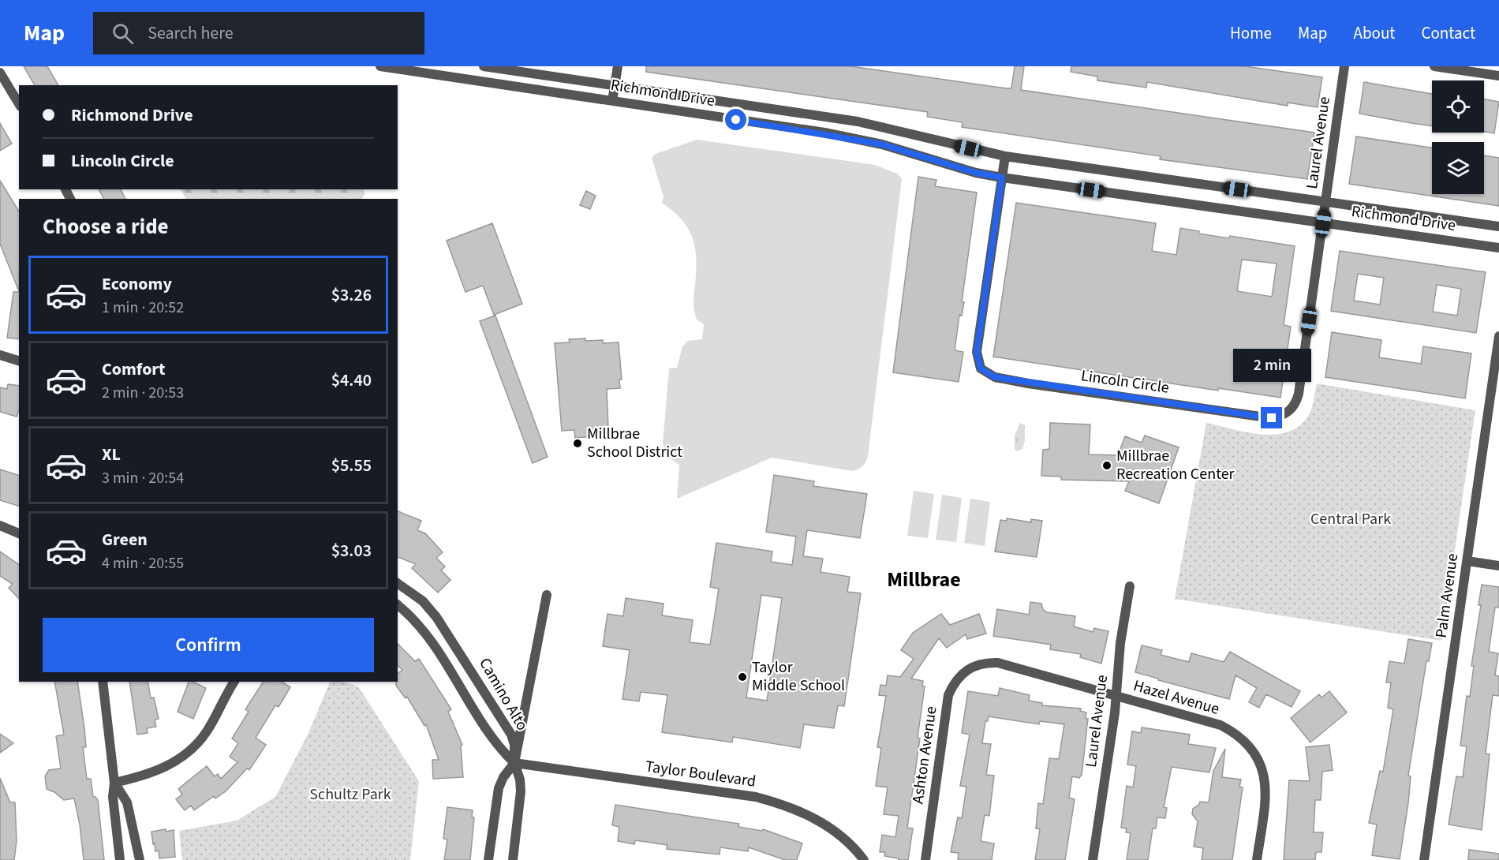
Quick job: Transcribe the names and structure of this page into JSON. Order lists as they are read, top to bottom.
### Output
{
  "streets": {
    "street": [
      "Richmond Drive",
      "Laurel Avenue",
      "Lincoln Circle",
      "Palm Avenue",
      "Camino Alto",
      "Hazel Avenue",
      "Ashton Avenue",
      "Taylor Boulevard"
    ]
  },
  "crossings": [
    ["Richmond Drive", "Laurel Avenue"],
    ["Richmond Drive", "Lincoln Circle"],
    ["Laurel Avenue", "Lincoln Circle"],
    ["Laurel Avenue", "Hazel Avenue"],
    ["Camino Alto", "Taylor Boulevard"],
    ["Hazel Avenue", "Ashton Avenue"]
  ],
  "districts": ["Millbrae"],
  "parks": ["Central Park", "Schultz Park"],
  "places": ["Millbrae School District", "Millbrae Recreation Center", "Taylor Middle School"],
  "page": {
    "header": "Map",
    "search": "Search here",
    "nav": [
      "Home",
      "Map",
      "About",
      "Contact"
    ],
    "banner": ["Richmond Drive", "Lincoln Circle"],
    "heading": "Choose a ride",
    "list": [
      {
        "name": "Economy",
        "note": "1 min · 20:52",
        "value": "$3.26"
      },
      {
        "name": "Comfort",
        "note": "2 min · 20:53",
        "value": "$4.40"
      },
      {
        "name": "XL",
        "note": "3 min · 20:54",
        "value": "$5.55"
      },
      {
        "name": "Green",
        "note": "4 min · 20:55",
        "value": "$3.03"
      }
    ],
    "bubble": "2 min",
    "buttons": "Confirm"
  }
}
